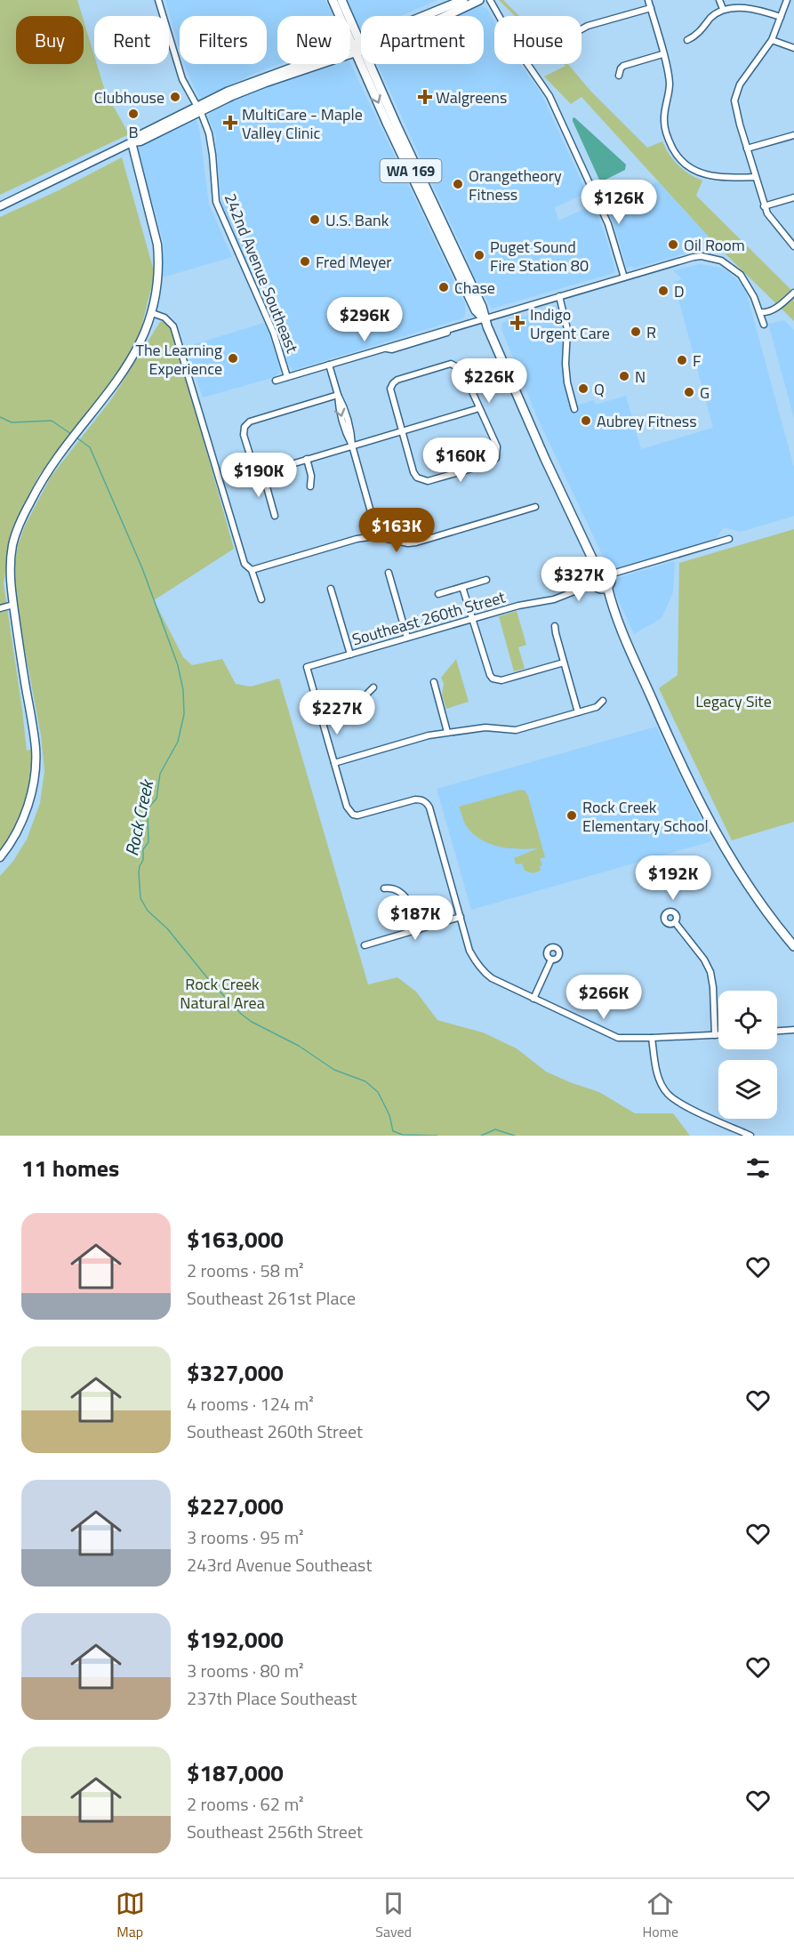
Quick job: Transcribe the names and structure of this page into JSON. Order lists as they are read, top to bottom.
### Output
{
  "streets": {
    "main road": ["WA 169"],
    "street": ["242nd Avenue Southeast", "Southeast 260th Street"]
  },
  "crossings": [
    ["WA 169", "Southeast 260th Street"]
  ],
  "water": ["Rock Creek"],
  "parks": ["Legacy Site", "Rock Creek Natural Area"],
  "places": {
    "other": [
      "Clubhouse",
      "B",
      "Orangetheory Fitness",
      "U.S. Bank",
      "Oil Room",
      "Puget Sound Fire Station 80",
      "Fred Meyer",
      "Chase",
      "D",
      "R",
      "The Learning Experience",
      "F",
      "N",
      "Q",
      "G",
      "Aubrey Fitness",
      "Rock Creek Elementary School"
    ],
    "health": ["Walgreens", "MultiCare - Maple Valley Clinic", "Indigo Urgent Care"]
  },
  "page": {
    "chip": [
      "Buy",
      "Rent",
      "Filters",
      "New",
      "Apartment",
      "House"
    ],
    "price": [
      "$126K",
      "$296K",
      "$226K",
      "$160K",
      "$190K",
      "$163K",
      "$327K",
      "$227K",
      "$192K",
      "$187K",
      "$266K"
    ],
    "heading": "11 homes",
    "list": [
      {
        "name": "$163,000",
        "note": "2 rooms · 58 m² · Southeast 261st Place"
      },
      {
        "name": "$327,000",
        "note": "4 rooms · 124 m² · Southeast 260th Street"
      },
      {
        "name": "$227,000",
        "note": "3 rooms · 95 m² · 243rd Avenue Southeast"
      },
      {
        "name": "$192,000",
        "note": "3 rooms · 80 m² · 237th Place Southeast"
      },
      {
        "name": "$187,000",
        "note": "2 rooms · 62 m² · Southeast 256th Street"
      }
    ],
    "tabs": ["Map", "Saved", "Home"]
  }
}
